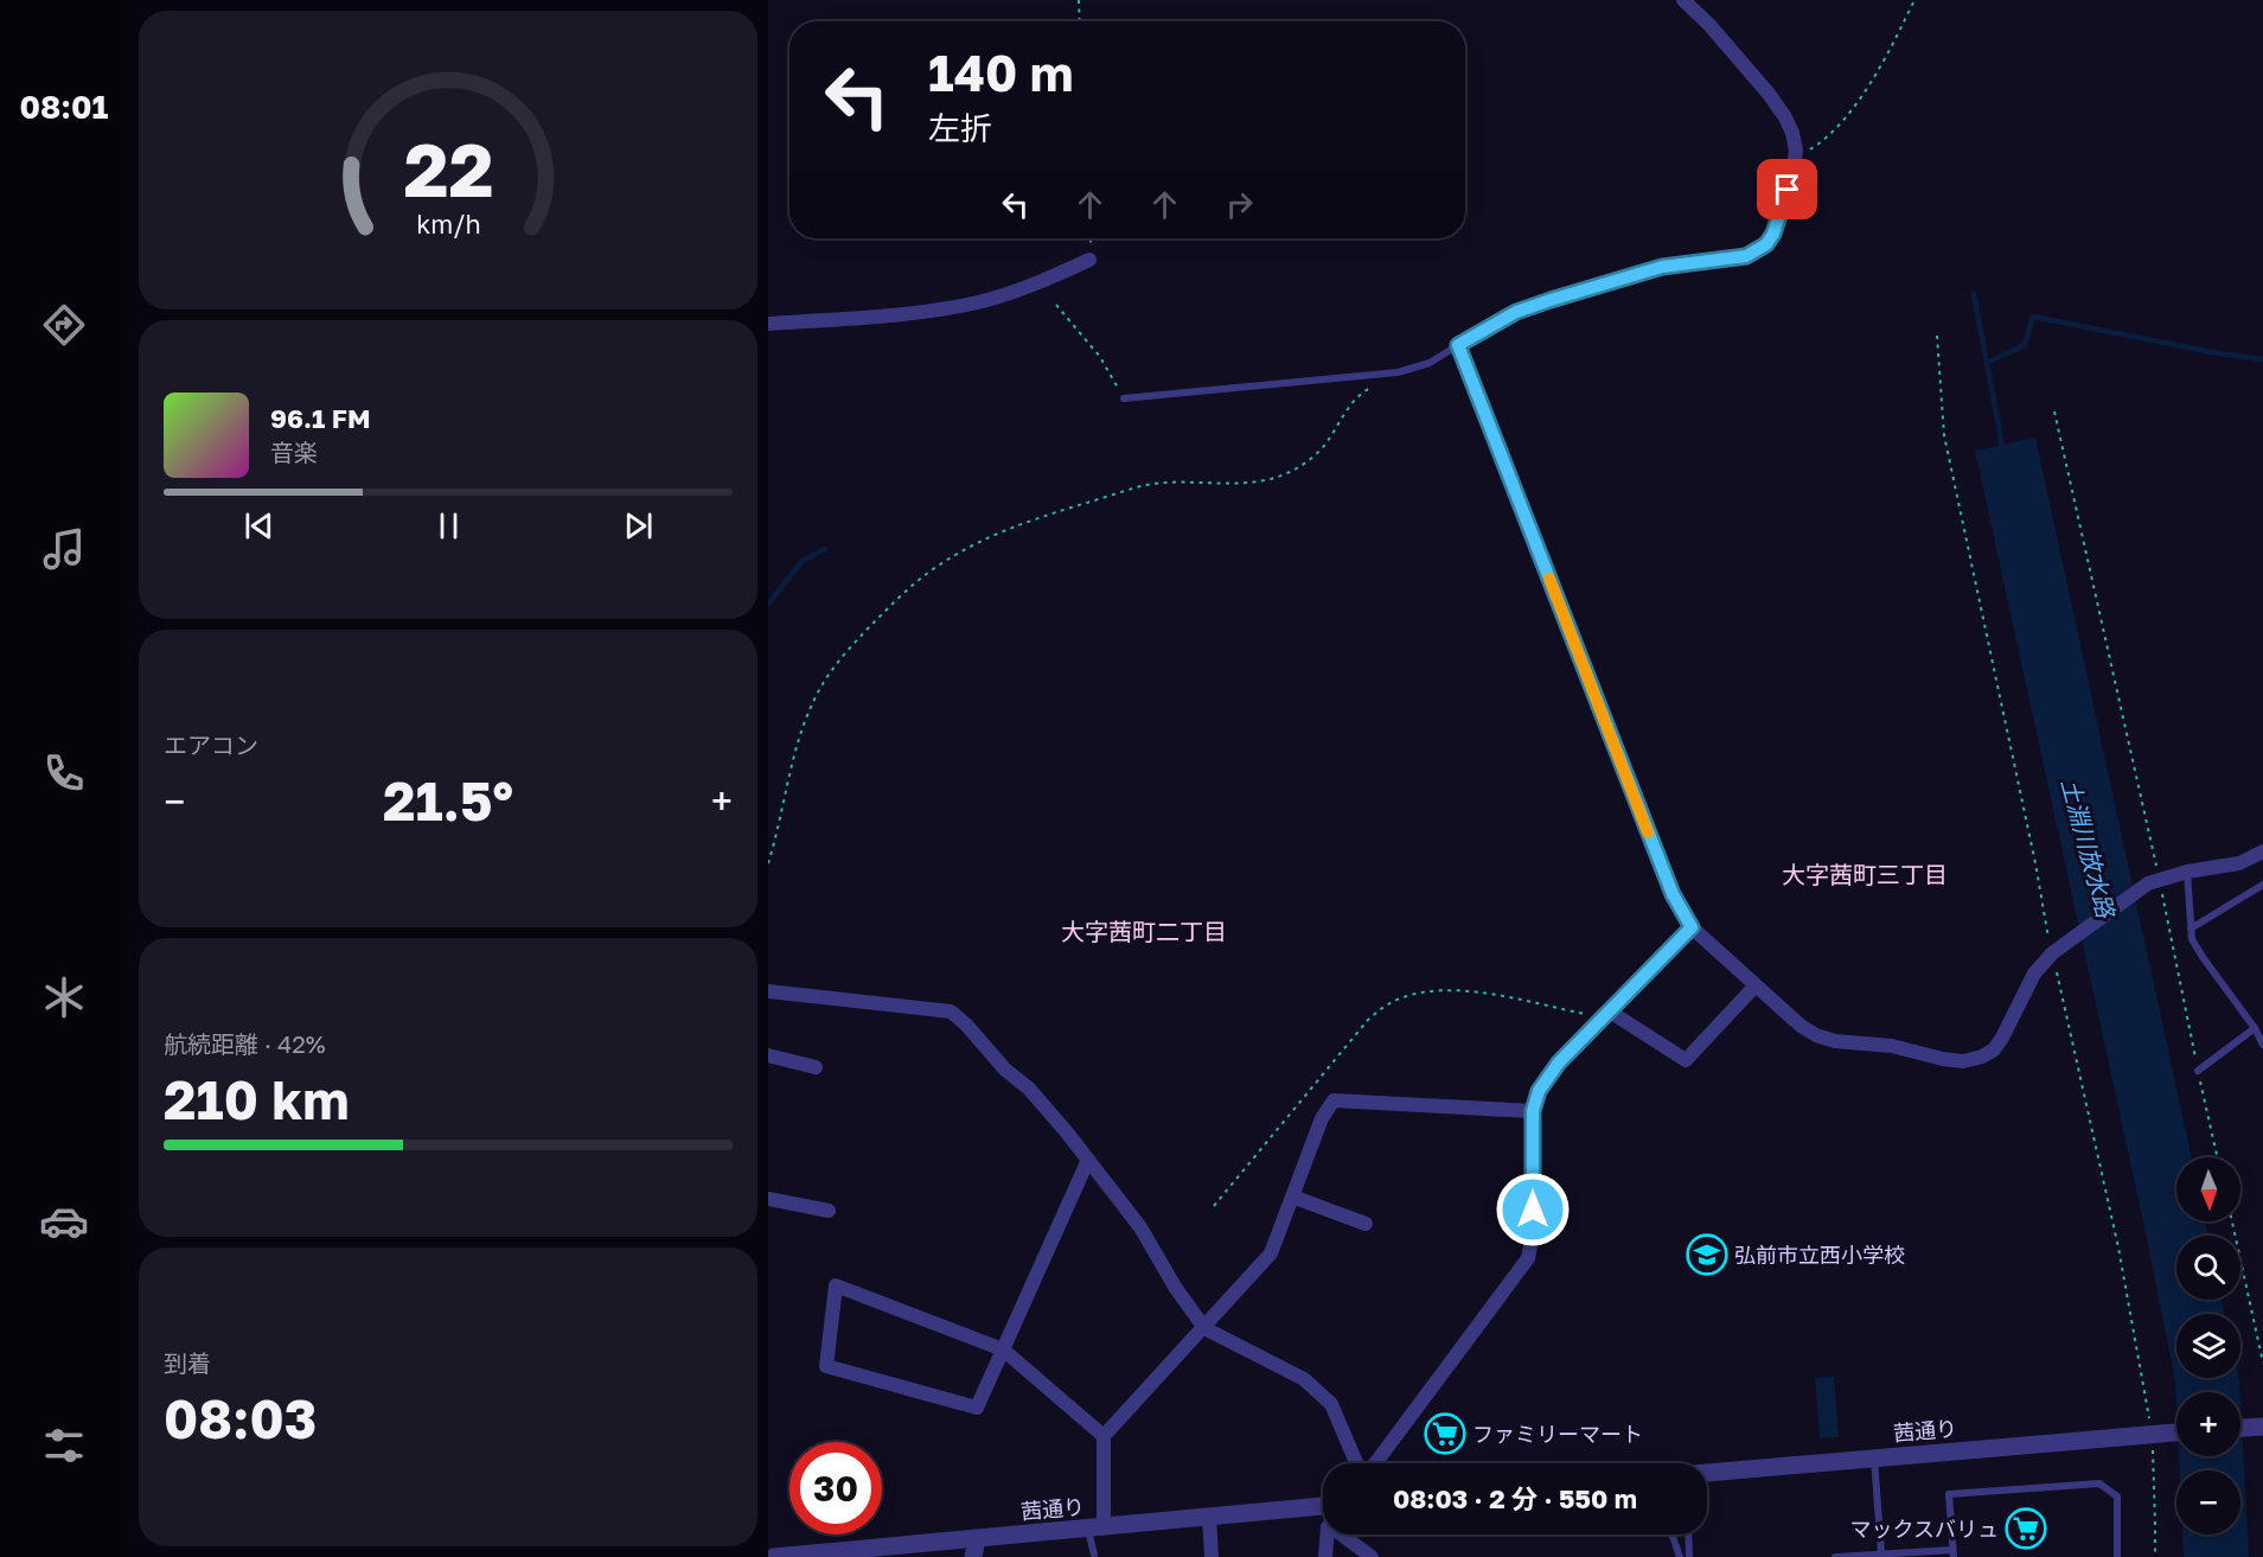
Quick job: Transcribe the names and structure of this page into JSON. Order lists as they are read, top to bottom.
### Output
{
  "streets": {
    "street": ["茜通り"]
  },
  "districts": ["大字茜町三丁目", "大字茜町二丁目"],
  "water": ["土淵川放水路"],
  "places": {
    "school or university": ["弘前市立西小学校"],
    "supermarket": ["ファミリーマート", "マックスバリュ"]
  },
  "north": "bottom",
  "page": {
    "tabs": "08:01",
    "turn": ["140 m", "左折"],
    "song": ["96.1 FM", "音楽"],
    "tile": [
      "エアコン",
      ["航続距離 · 42%", "210 km"],
      ["到着", "08:03"]
    ],
    "heat": ["−", "21.5°", "+"],
    "map_buttons": ["+", "−"],
    "limit": "30",
    "trip": "08:03 · 2 分 · 550 m",
    "gauge": ["22", "km/h"]
  }
}
